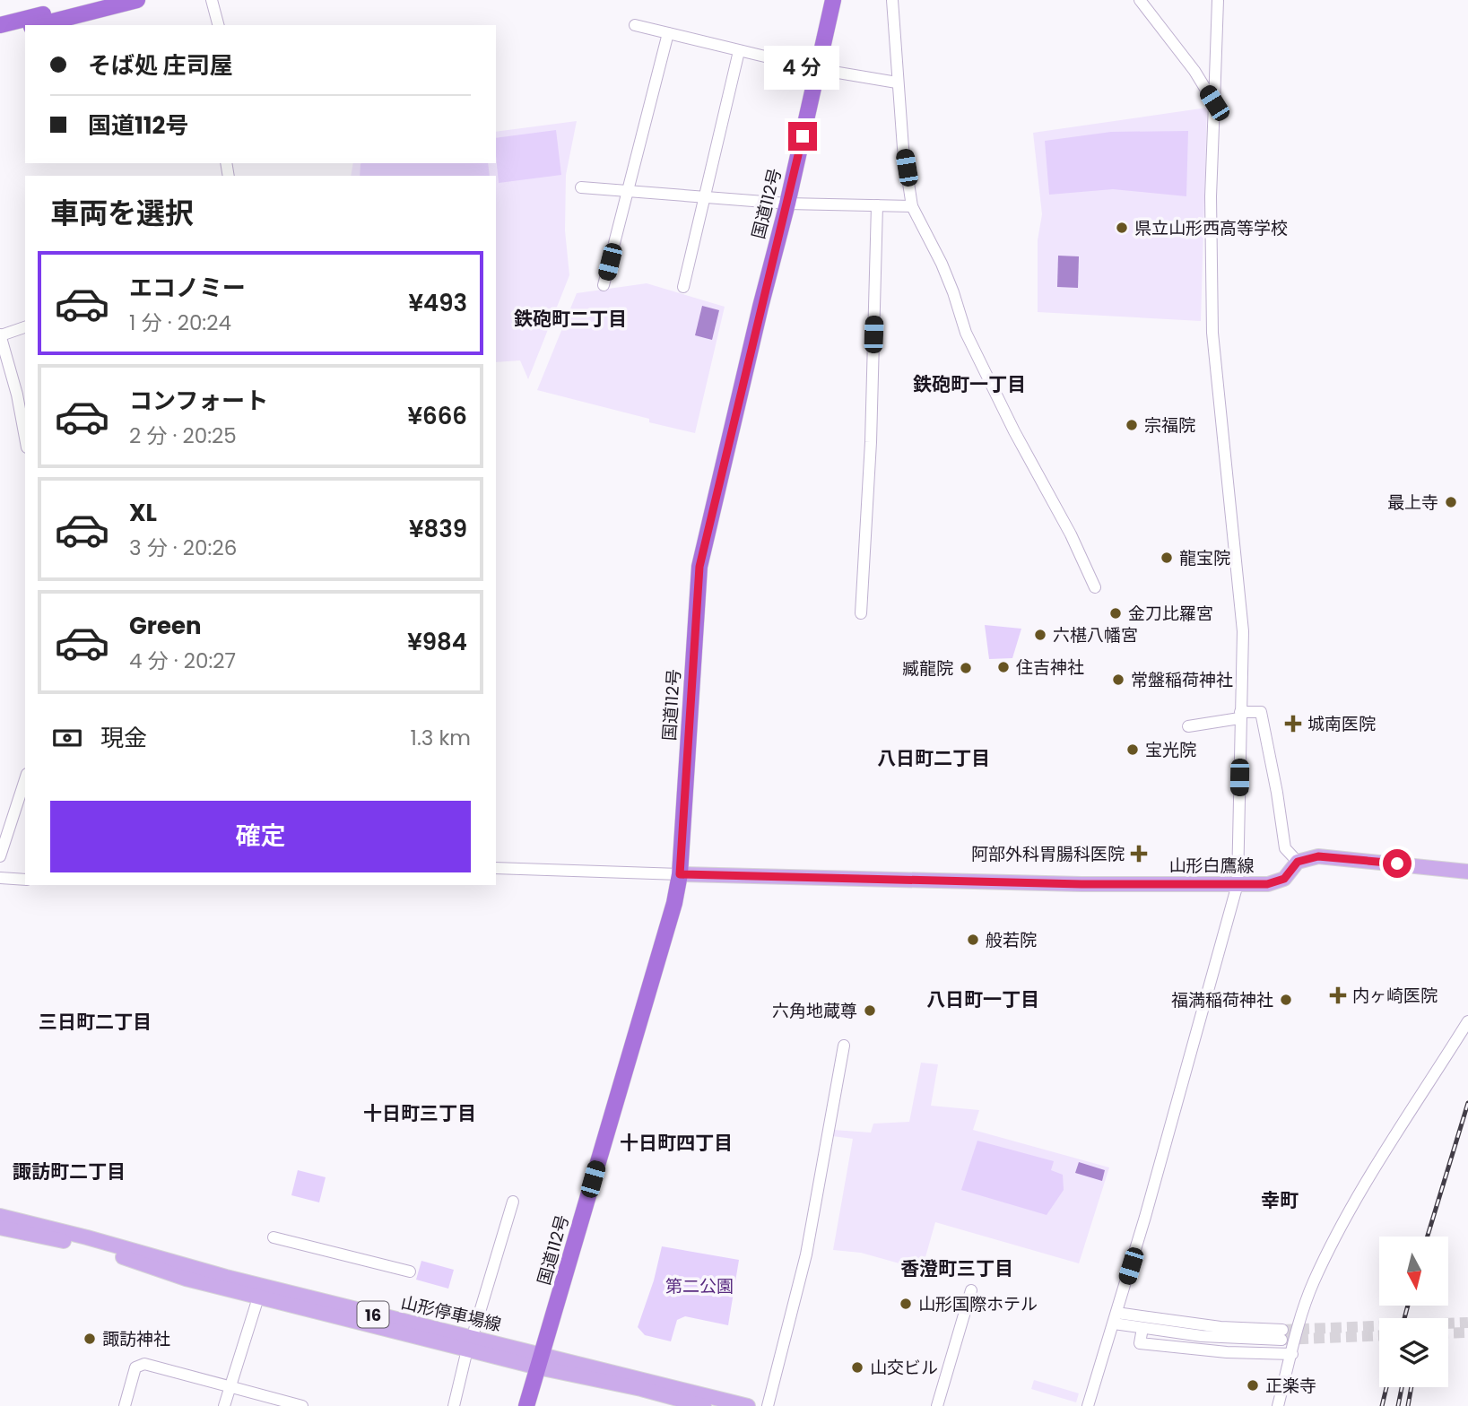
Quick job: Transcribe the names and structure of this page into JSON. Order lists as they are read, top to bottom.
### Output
{
  "streets": {
    "highway": ["国道112号"],
    "main road": ["山形白鷹線", "山形停車場線", "16"]
  },
  "crossings": [
    ["国道112号", "山形白鷹線"],
    ["国道112号", "山形停車場線"]
  ],
  "districts": [
    "鉄砲町二丁目",
    "鉄砲町一丁目",
    "八日町二丁目",
    "八日町一丁目",
    "三日町二丁目",
    "十日町三丁目",
    "十日町四丁目",
    "諏訪町二丁目",
    "幸町",
    "香澄町三丁目"
  ],
  "parks": ["第二公園"],
  "places": {
    "other": [
      "県立山形西高等学校",
      "宗福院",
      "最上寺",
      "龍宝院",
      "金刀比羅宮",
      "六椹八幡宮",
      "住吉神社",
      "臧龍院",
      "常盤稲荷神社",
      "宝光院",
      "般若院",
      "福満稲荷神社",
      "六角地蔵尊",
      "山形国際ホテル",
      "諏訪神社",
      "山交ビル",
      "正楽寺"
    ],
    "health": ["城南医院", "阿部外科胃腸科医院", "内ヶ崎医院"]
  },
  "north": "bottom",
  "page": {
    "banner": ["そば処 庄司屋", "国道112号"],
    "bubble": "4 分",
    "heading": "車両を選択",
    "list": [
      {
        "name": "エコノミー",
        "note": "1 分 · 20:24",
        "value": "¥493"
      },
      {
        "name": "コンフォート",
        "note": "2 分 · 20:25",
        "value": "¥666"
      },
      {
        "name": "XL",
        "note": "3 分 · 20:26",
        "value": "¥839"
      },
      {
        "name": "Green",
        "note": "4 分 · 20:27",
        "value": "¥984"
      }
    ],
    "pay": ["現金", "1.3 km"],
    "buttons": "確定"
  }
}
